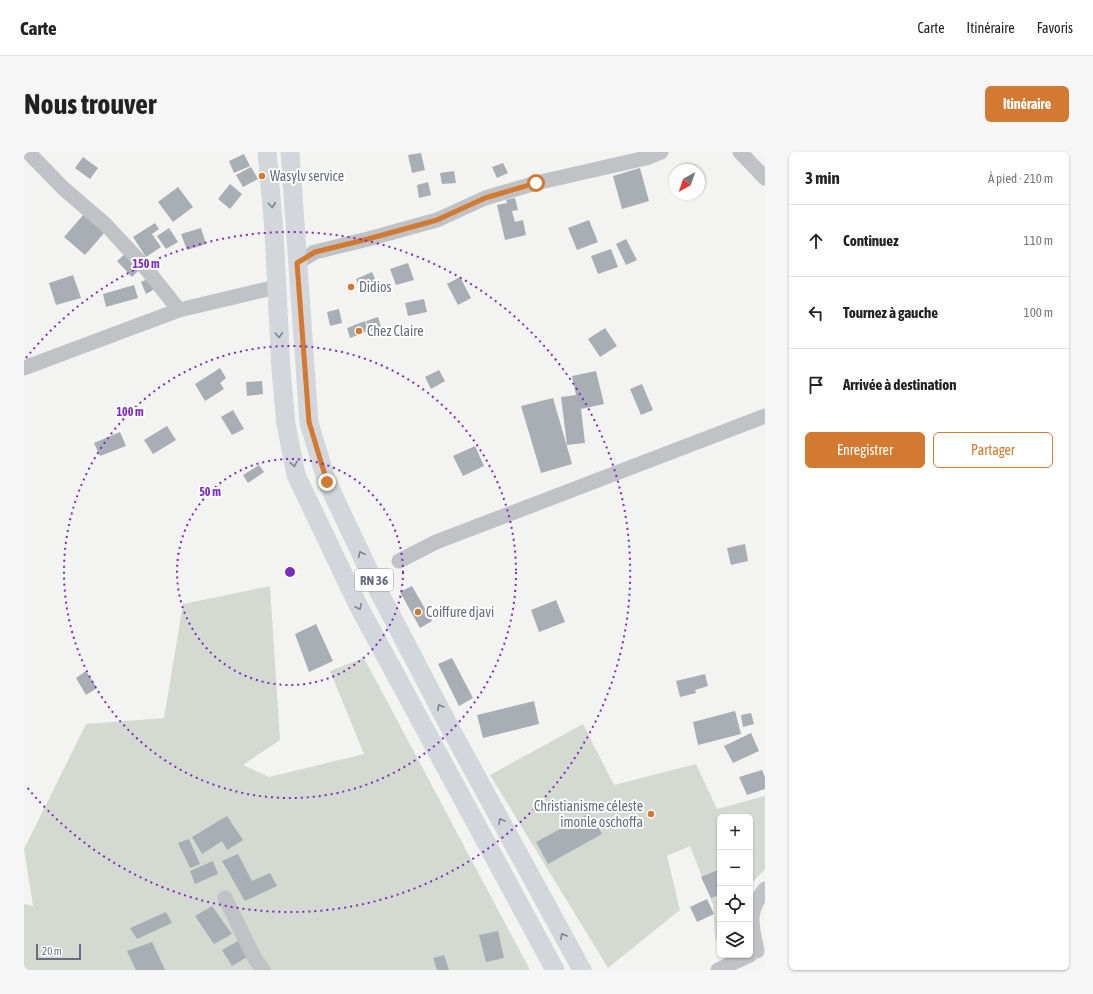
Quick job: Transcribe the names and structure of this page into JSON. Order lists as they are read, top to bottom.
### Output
{
  "streets": {
    "main road": ["RN 36"]
  },
  "places": [
    "Wasylv service",
    "Didios",
    "Chez Claire",
    "Coiffure djavi",
    "Christianisme céleste imonle oschoffa"
  ],
  "scale_bar": "20 m",
  "north": "bottom left",
  "page": {
    "header": "Carte",
    "nav": ["Carte", "Itinéraire", "Favoris"],
    "buttons": [
      "Itinéraire",
      ["Enregistrer", "Partager"]
    ],
    "title": "Nous trouver",
    "heading": ["3 min", "À pied · 210 m"],
    "list": [
      ["Continuez", "110 m"],
      ["Tournez à gauche", "100 m"],
      "Arrivée à destination"
    ],
    "map_buttons": ["+", "−"],
    "scale": "20 m"
  },
  "rings": ["150 m", "100 m", "50 m"]
}
